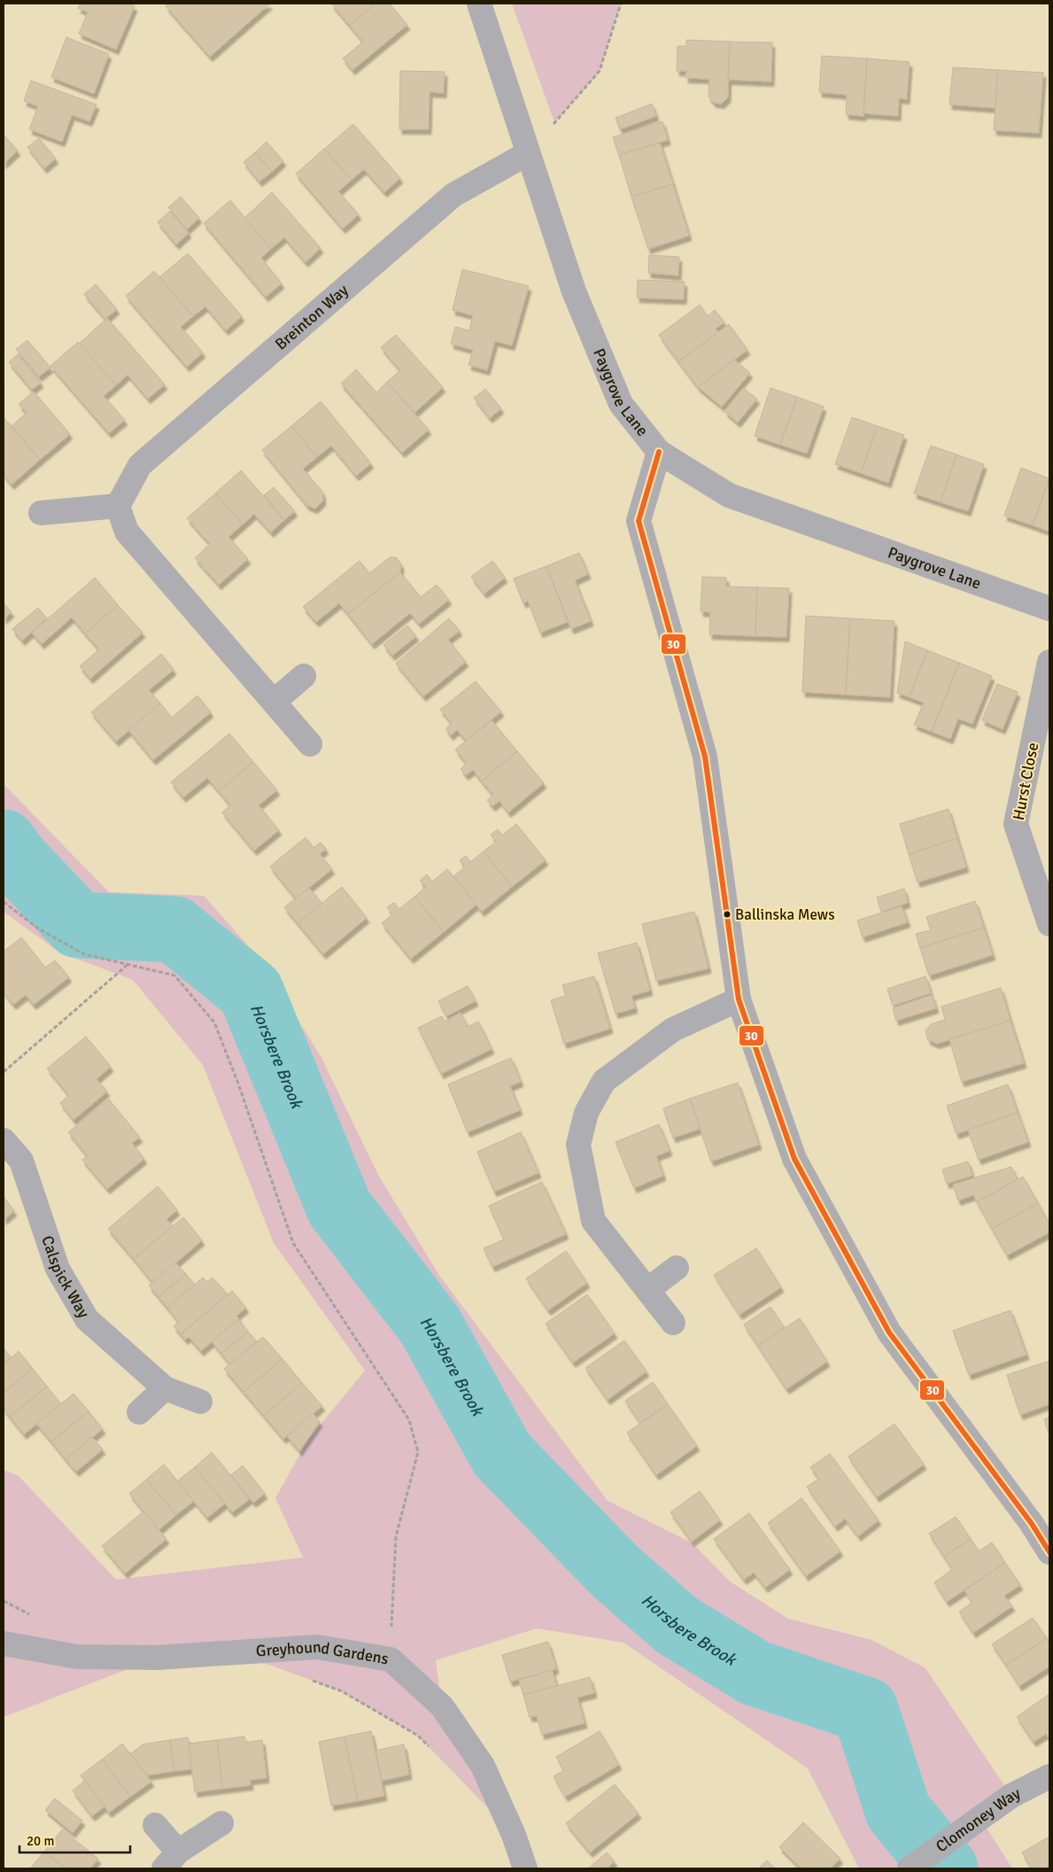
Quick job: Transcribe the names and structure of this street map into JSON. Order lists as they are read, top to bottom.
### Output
{
  "streets": {
    "street": [
      "Breinton Way",
      "Paygrove Lane",
      "Hurst Close",
      "Calspick Way",
      "Greyhound Gardens",
      "Clomoney Way"
    ]
  },
  "crossings": [
    ["Breinton Way", "Paygrove Lane"]
  ],
  "water": ["Horsbere Brook"],
  "places": ["Ballinska Mews"],
  "lines": ["transit line 30"],
  "scale_bar": "20 m"
}
